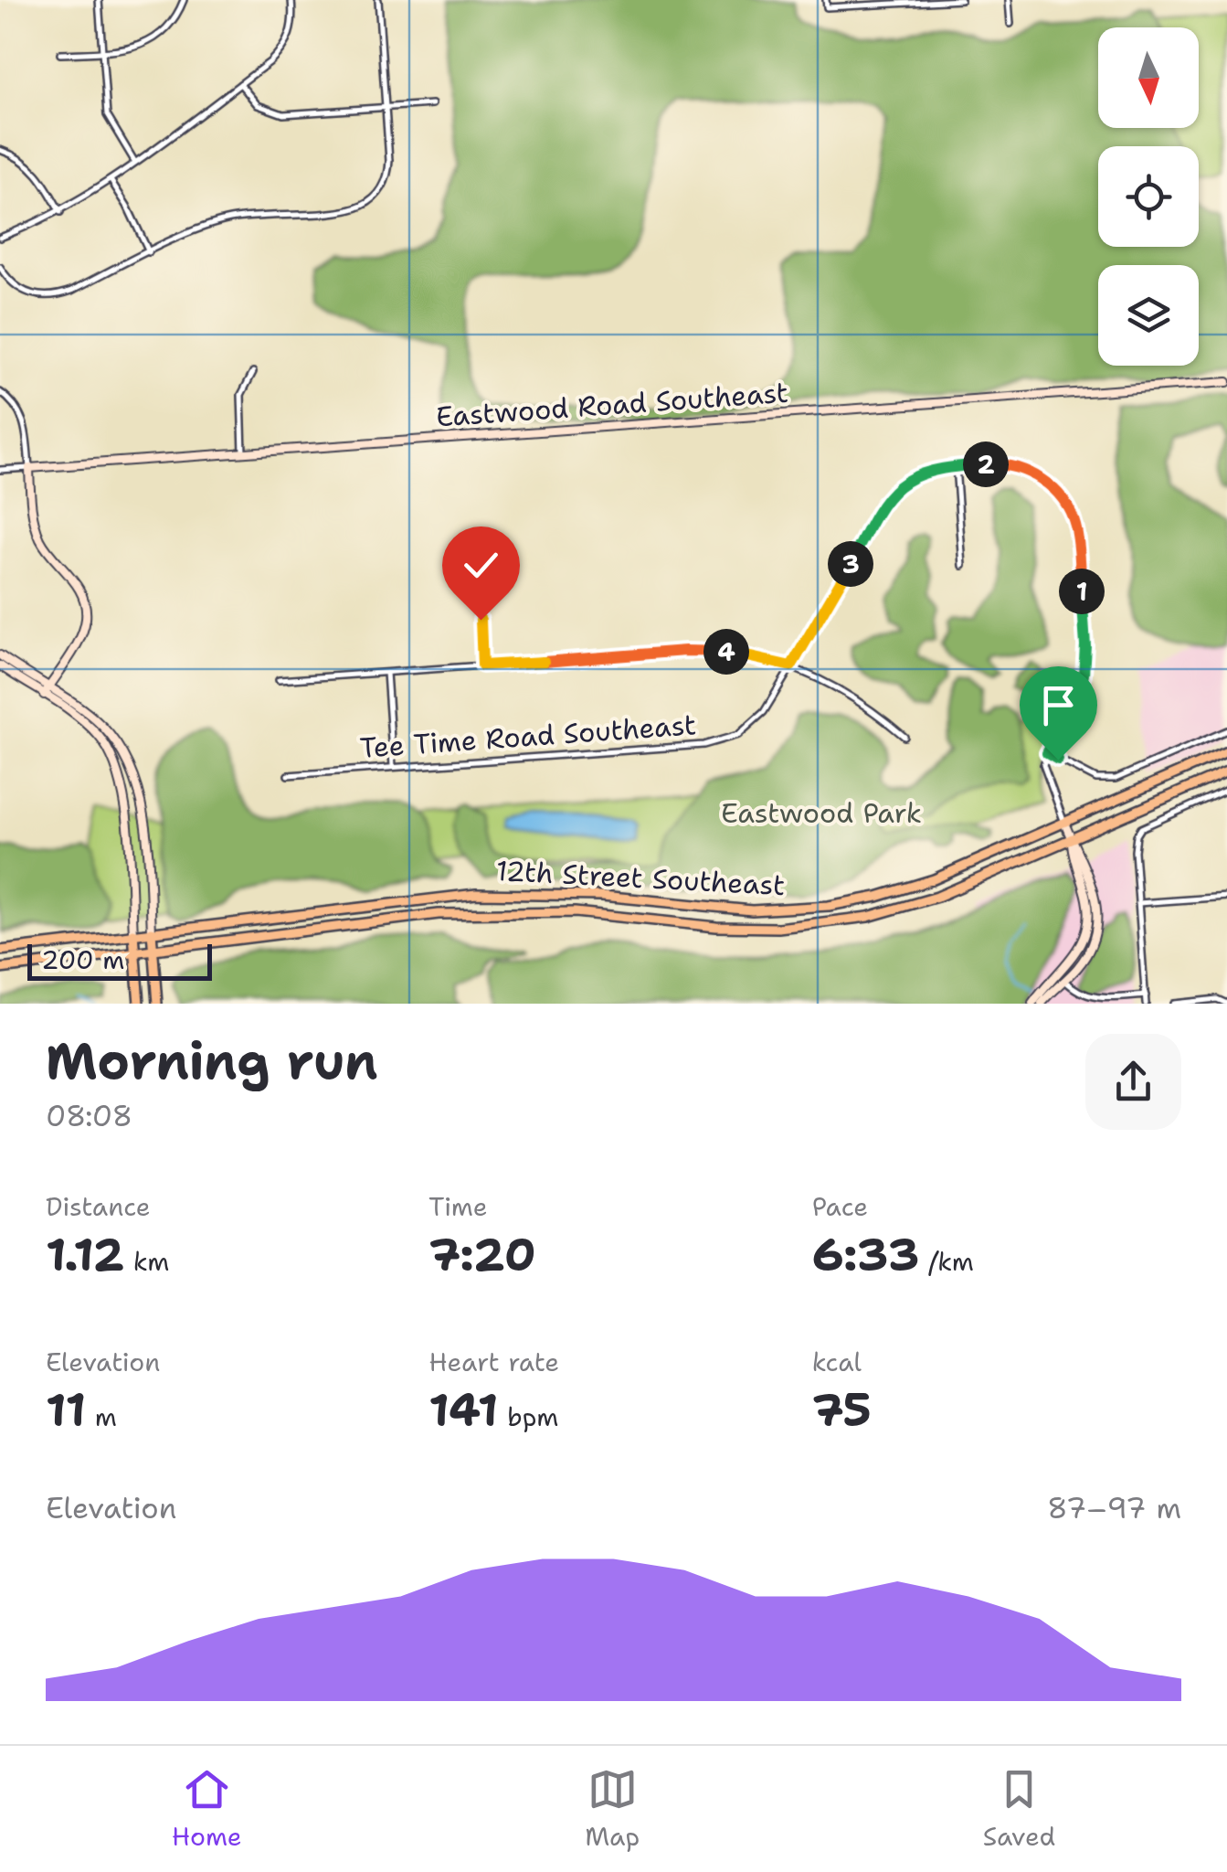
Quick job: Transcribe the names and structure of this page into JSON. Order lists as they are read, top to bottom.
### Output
{
  "streets": {
    "main road": ["12th Street Southeast"],
    "street": ["Eastwood Road Southeast", "Tee Time Road Southeast"]
  },
  "parks": ["Eastwood Park"],
  "scale_bar": "200 m",
  "north": "bottom",
  "page": {
    "pins": [
      "2",
      "3",
      "1",
      "4"
    ],
    "scale": "200 m",
    "heading": ["Morning run", "08:08"],
    "stats": [
      ["Distance", "1.12 km"],
      ["Time", "7:20"],
      ["Pace", "6:33 /km"],
      ["Elevation", "11 m"],
      ["Heart rate", "141 bpm"],
      ["kcal", "75"]
    ],
    "chart": ["Elevation", "87–97 m"],
    "tabs": ["Home", "Map", "Saved"]
  }
}
